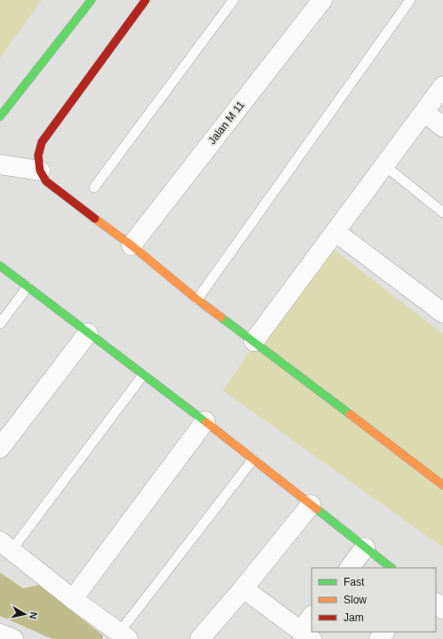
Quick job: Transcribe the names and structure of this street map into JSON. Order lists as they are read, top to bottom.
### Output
{
  "streets": {
    "street": ["Jalan M 11"]
  },
  "legend": ["Fast", "Slow", "Jam"],
  "north": "right"
}
